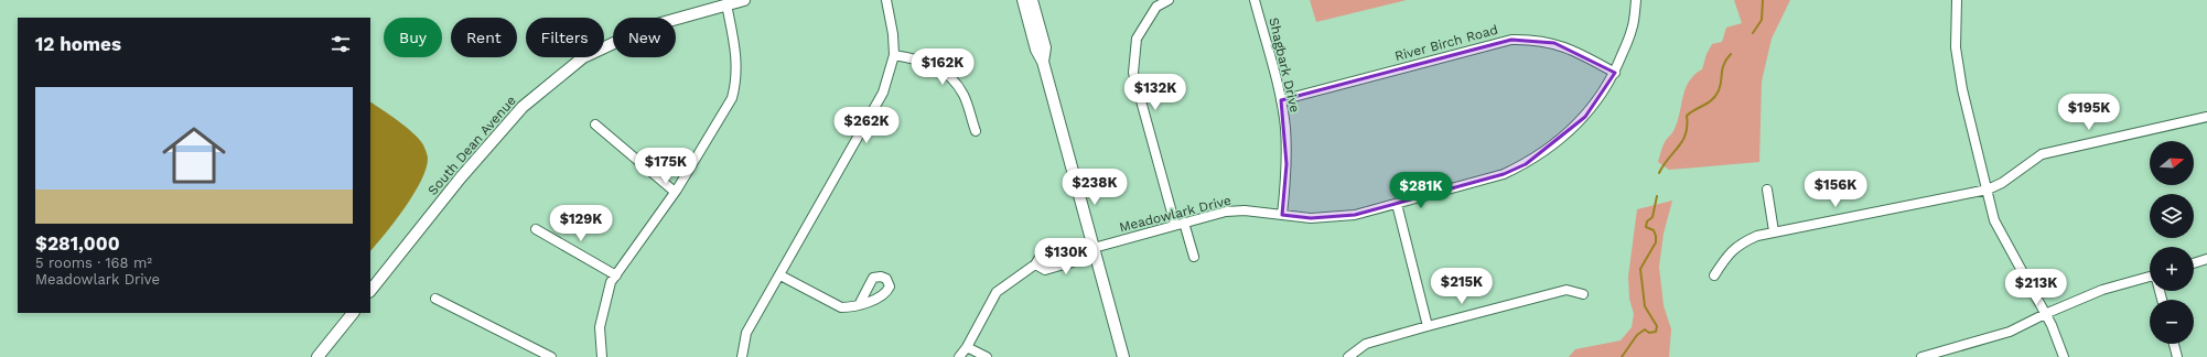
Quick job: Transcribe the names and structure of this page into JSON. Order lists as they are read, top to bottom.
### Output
{
  "streets": {
    "street": [
      "River Birch Road",
      "Shagbark Drive",
      "South Dean Avenue",
      "Meadowlark Drive"
    ]
  },
  "crossings": [
    ["River Birch Road", "Shagbark Drive"],
    ["River Birch Road", "Meadowlark Drive"],
    ["Shagbark Drive", "Meadowlark Drive"]
  ],
  "north": "right",
  "page": {
    "chip": [
      "Buy",
      "Rent",
      "Filters",
      "New"
    ],
    "heading": "12 homes",
    "price": [
      "$162K",
      "$132K",
      "$195K",
      "$262K",
      "$175K",
      "$238K",
      "$156K",
      "$281K",
      "$129K",
      "$130K",
      "$215K",
      "$213K"
    ],
    "list": [
      {
        "name": "$281,000",
        "note": "5 rooms · 168 m² · Meadowlark Drive"
      }
    ],
    "map_buttons": ["+", "−"]
  }
}
